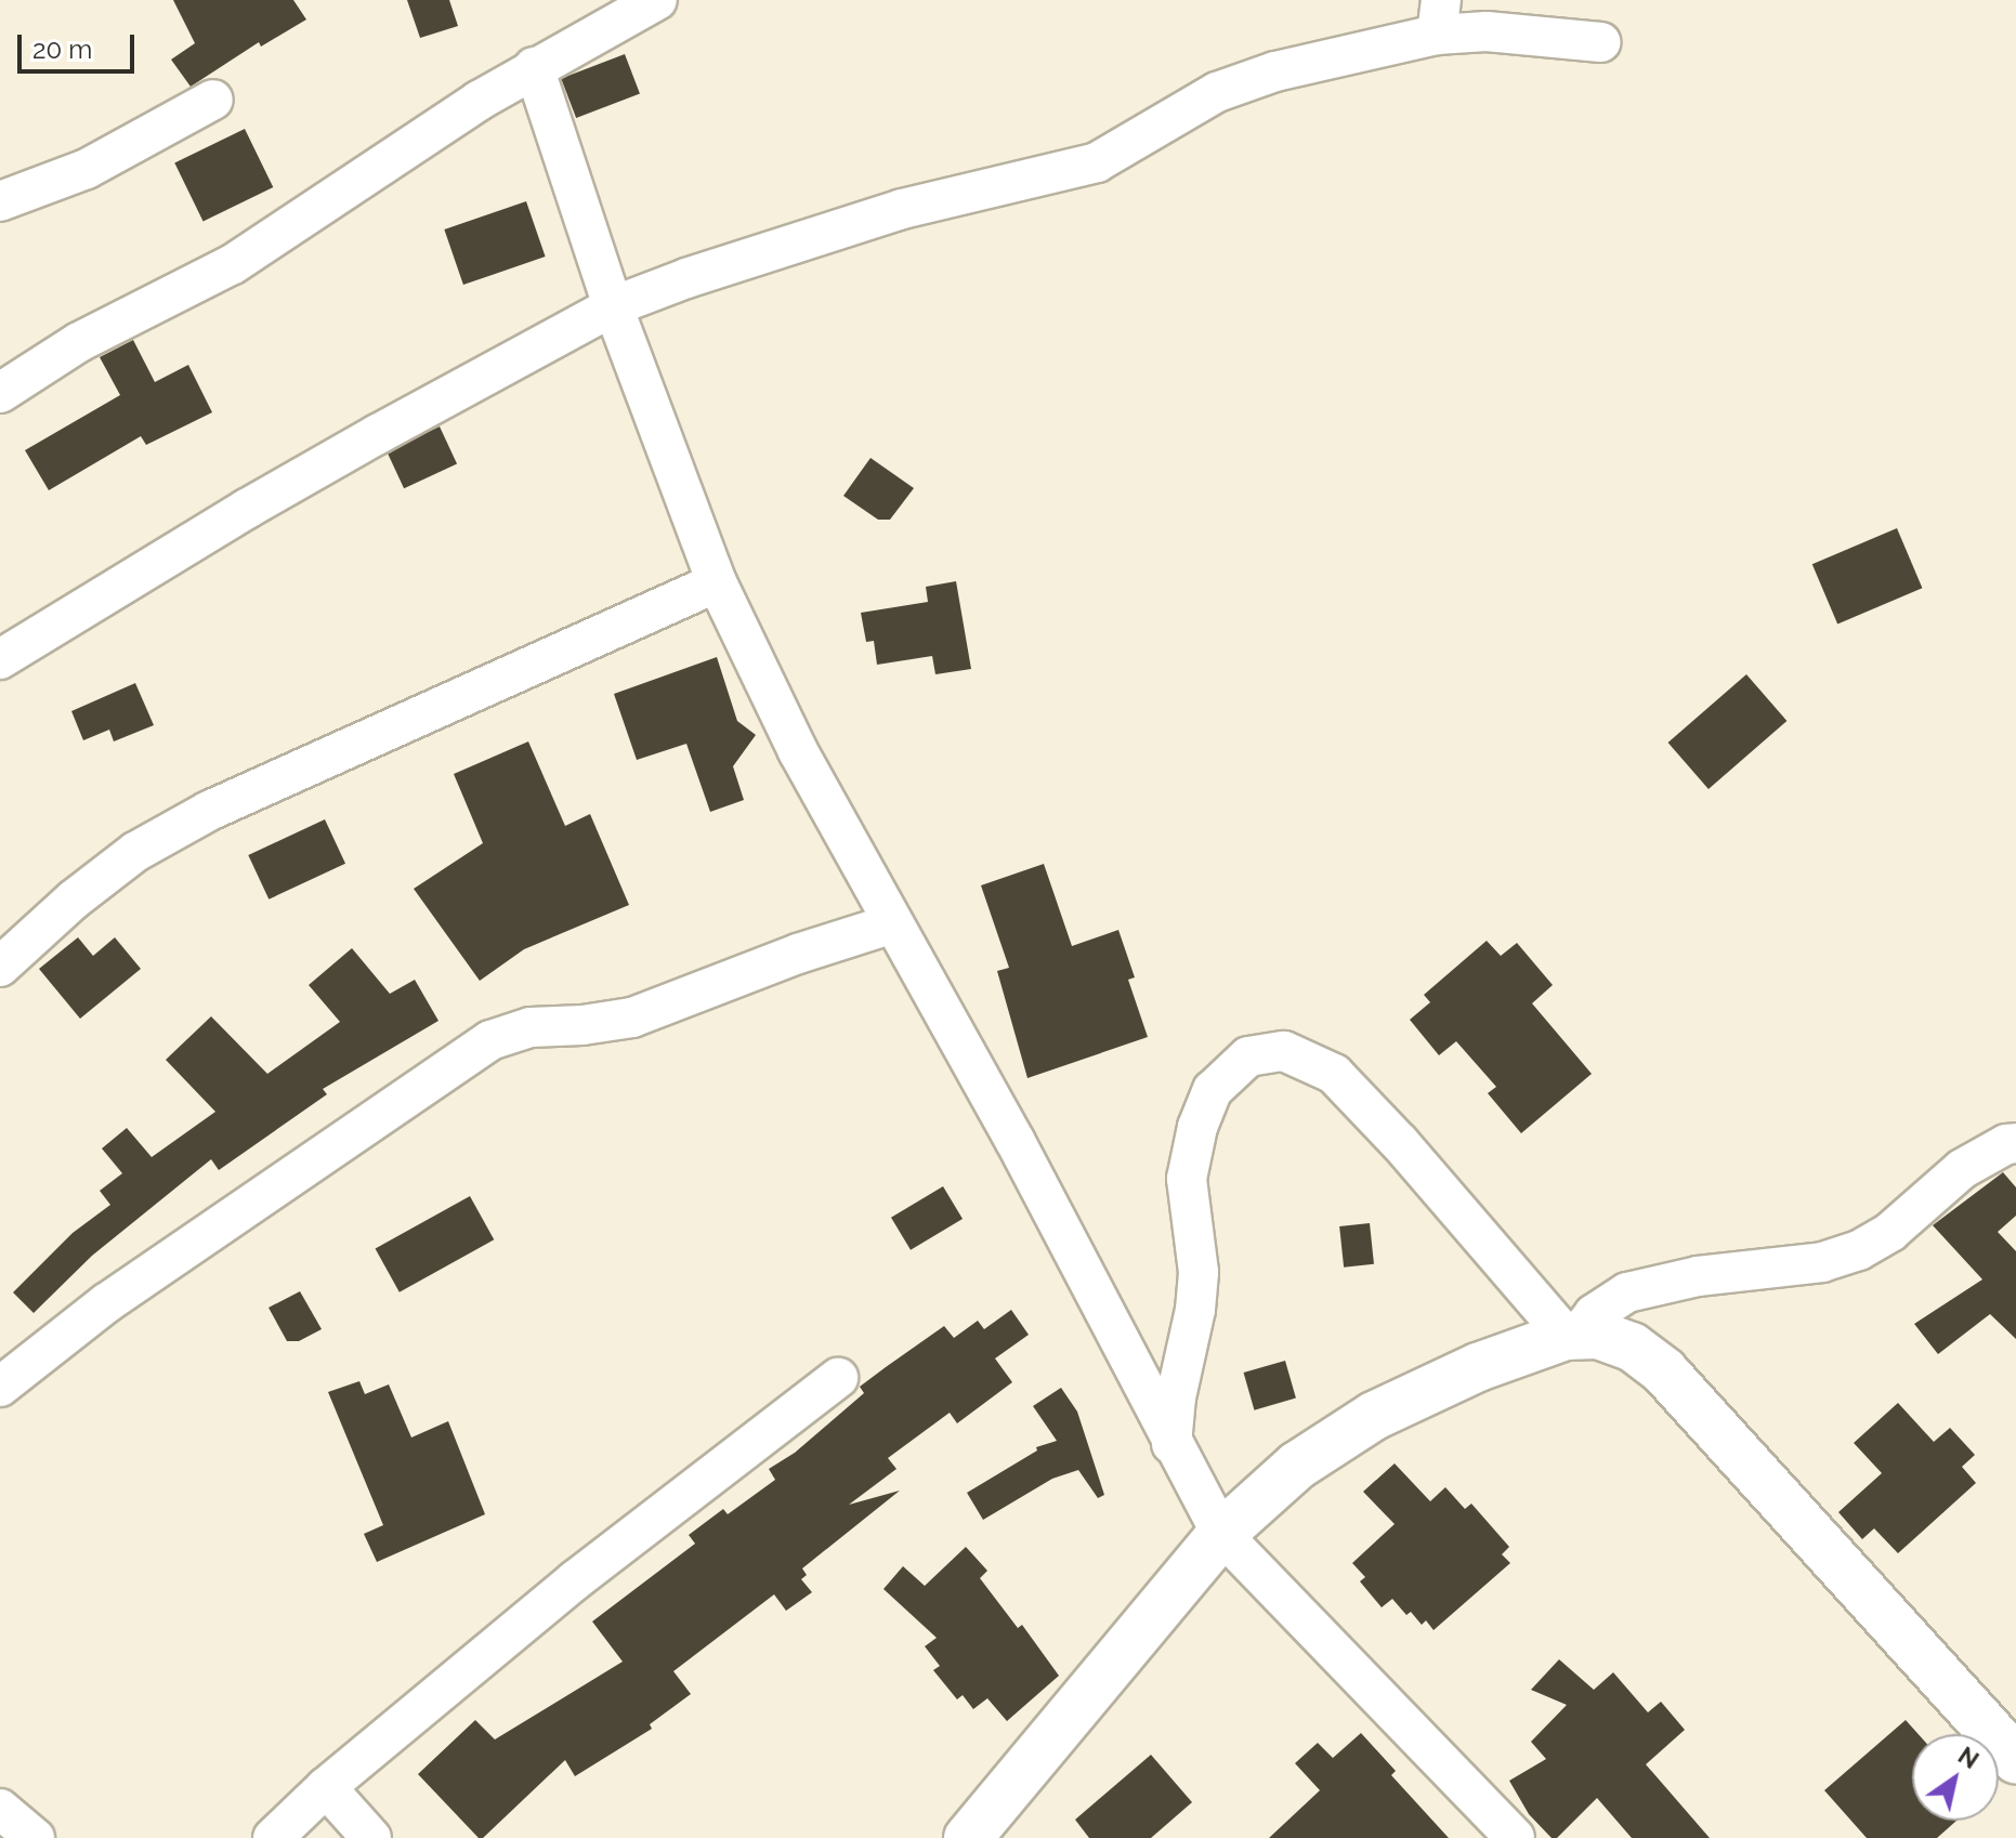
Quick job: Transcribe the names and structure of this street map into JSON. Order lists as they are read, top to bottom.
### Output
{
  "scale_bar": "20 m",
  "north": "top right"
}
